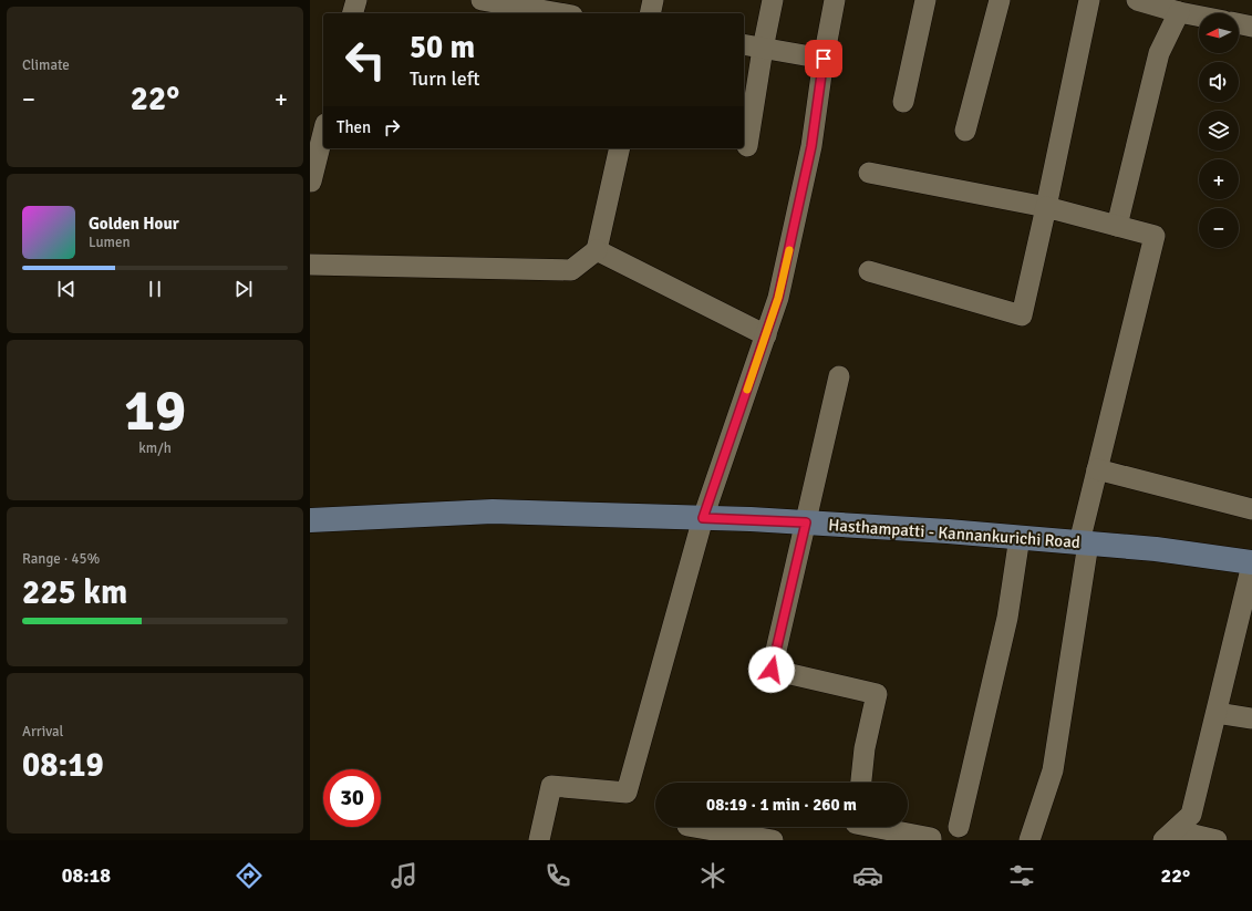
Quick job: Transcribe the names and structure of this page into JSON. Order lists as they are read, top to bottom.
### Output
{
  "streets": {
    "main road": ["Hasthampatti - Kannankurichi Road"]
  },
  "north": "left",
  "page": {
    "tile": [
      "Climate",
      ["19", "km/h"],
      ["Range · 45%", "225 km"],
      ["Arrival", "08:19"]
    ],
    "map_buttons": ["+", "−"],
    "turn": ["50 m", "Turn left"],
    "heat": ["−", "22°", "+"],
    "then": "Then",
    "song": ["Golden Hour", "Lumen"],
    "limit": "30",
    "trip": "08:19 · 1 min · 260 m",
    "tabs": ["08:18", "22°"]
  }
}
